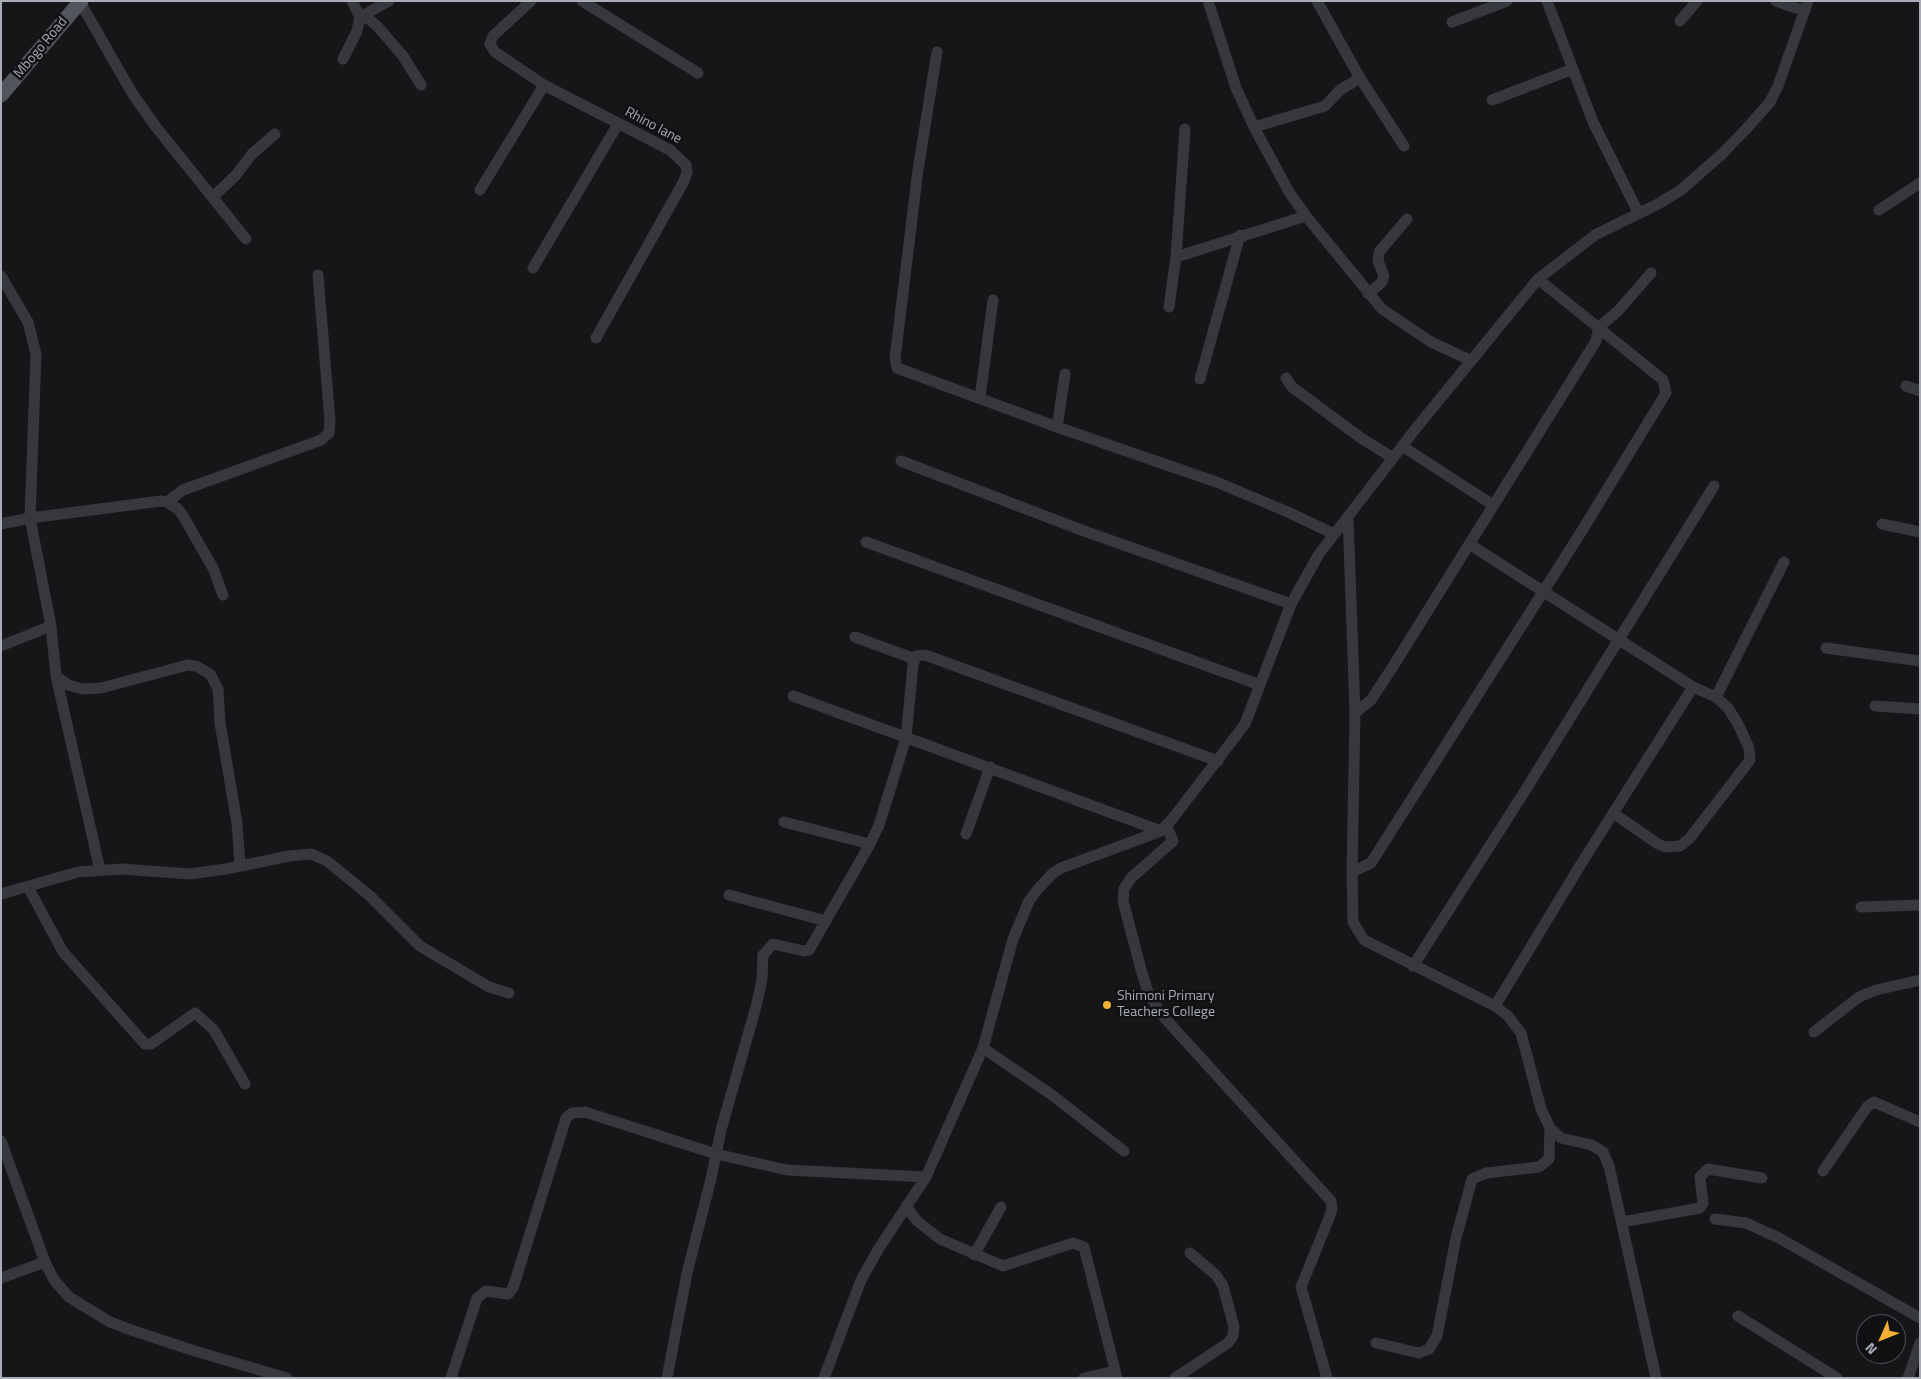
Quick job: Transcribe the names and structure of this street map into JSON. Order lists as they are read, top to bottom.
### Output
{
  "streets": {
    "main road": ["Mbogo Road"],
    "street": ["Rhino lane"]
  },
  "places": ["Shimoni Primary Teachers College"],
  "north": "bottom left"
}
